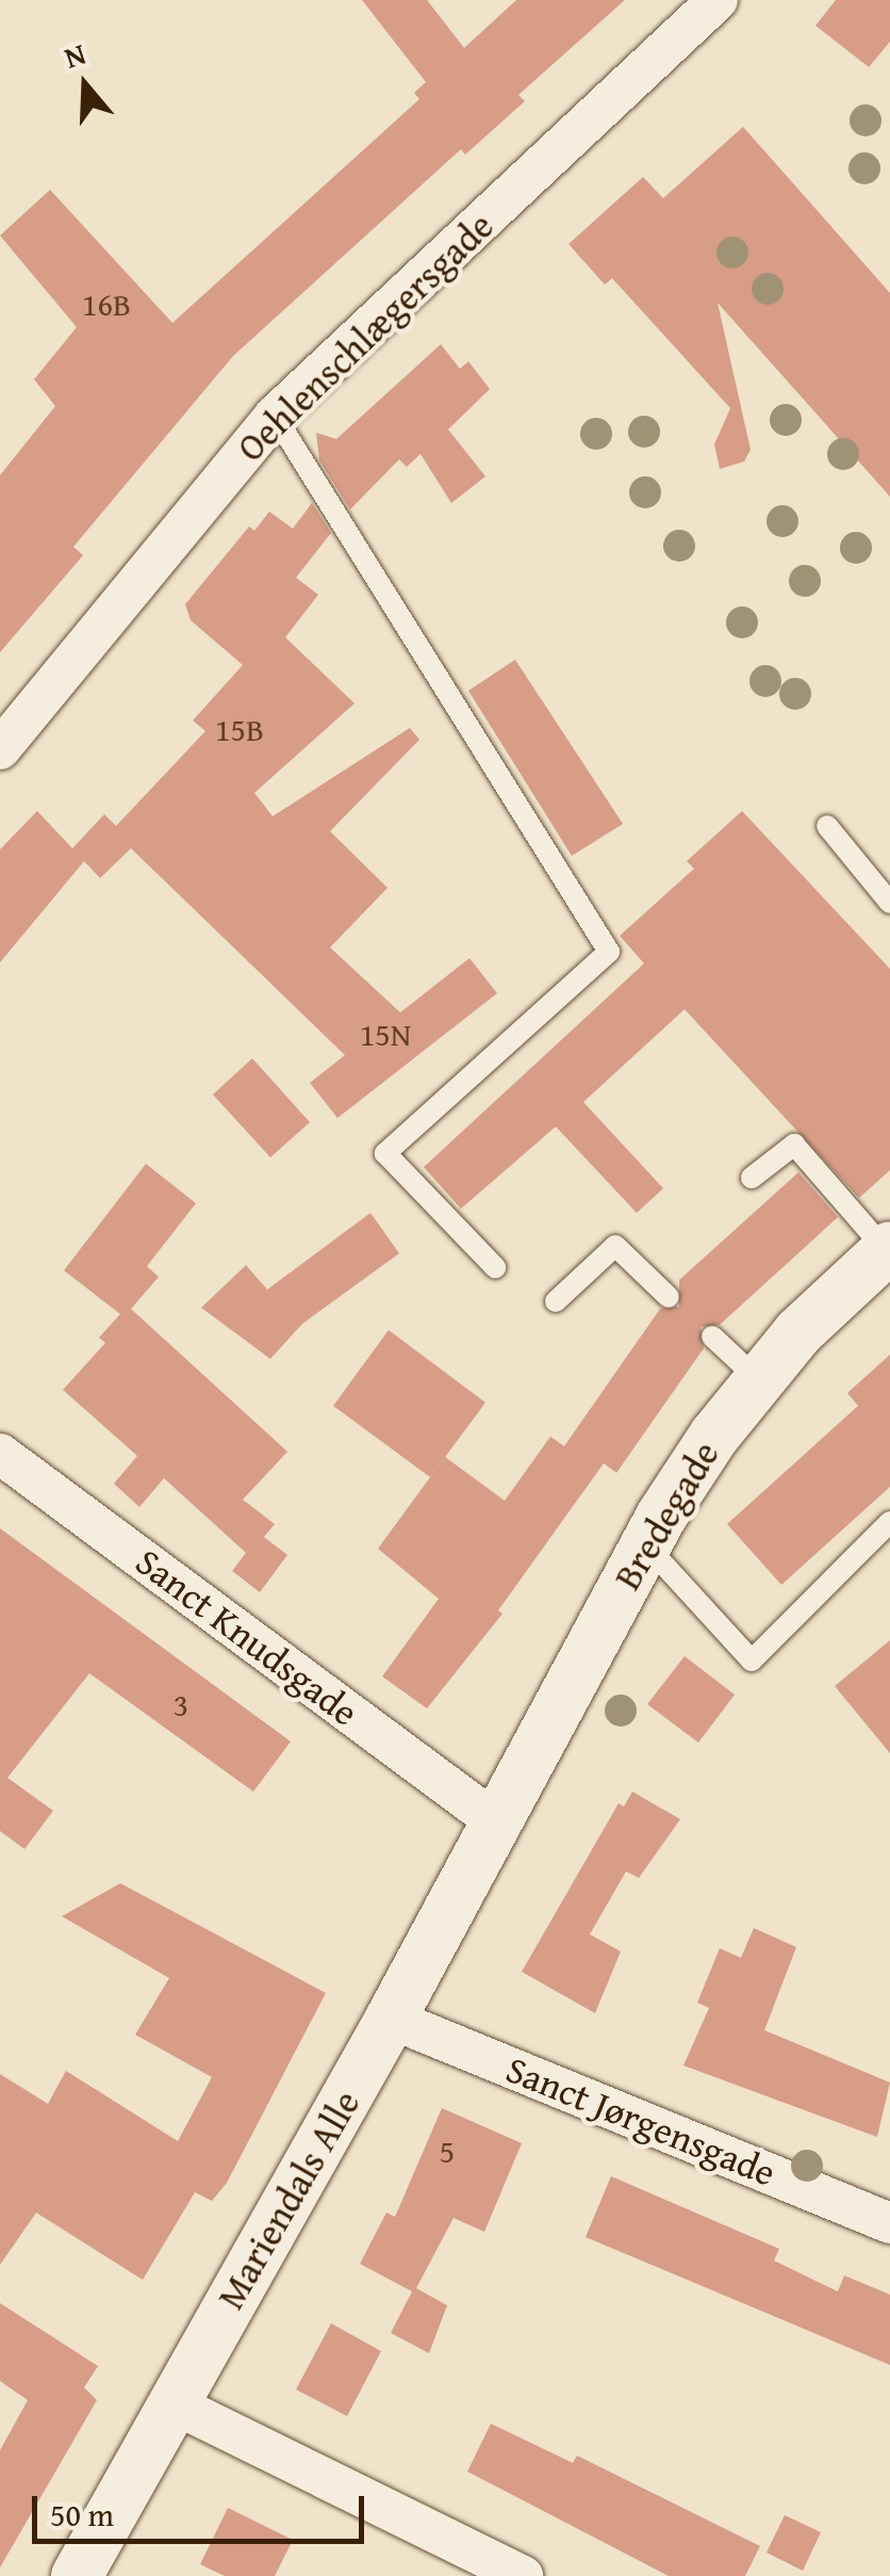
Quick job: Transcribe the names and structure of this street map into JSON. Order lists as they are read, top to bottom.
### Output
{
  "streets": {
    "street": [
      "Oehlenschlægersgade",
      "Bredegade",
      "Sanct Knudsgade",
      "Sanct Jørgensgade",
      "Mariendals Alle"
    ]
  },
  "crossings": [
    ["Bredegade", "Sanct Knudsgade"],
    ["Bredegade", "Mariendals Alle"],
    ["Sanct Knudsgade", "Mariendals Alle"],
    ["Sanct Jørgensgade", "Mariendals Alle"]
  ],
  "house_numbers": [
    "16B",
    "15B",
    "15N",
    "3",
    "5"
  ],
  "scale_bar": "50 m",
  "north": "top"
}
